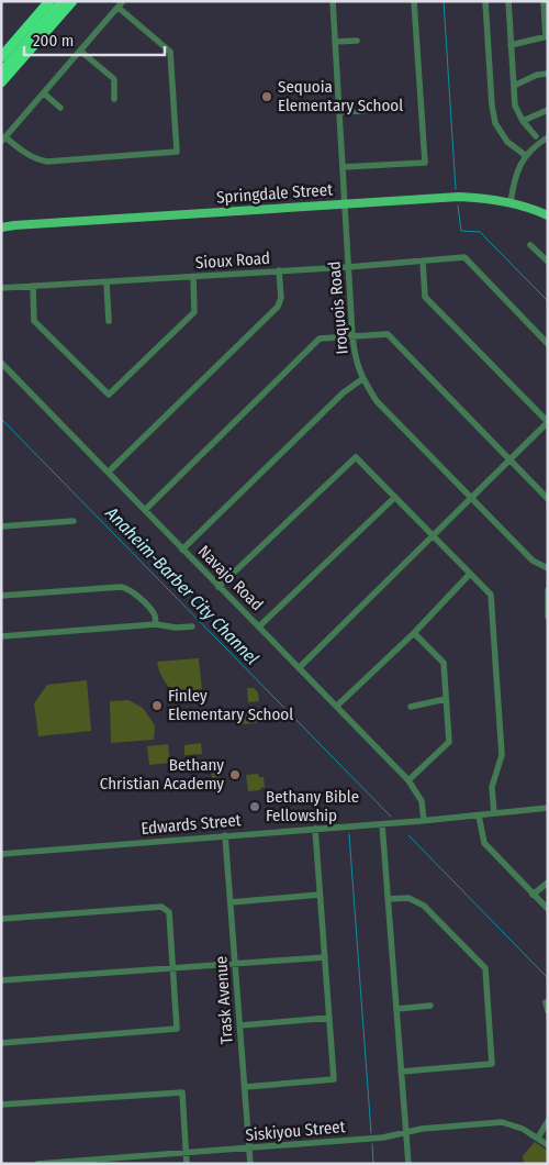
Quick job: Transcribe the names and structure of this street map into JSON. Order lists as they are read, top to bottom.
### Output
{
  "streets": {
    "main road": ["Springdale Street"],
    "street": [
      "Sioux Road",
      "Iroquois Road",
      "Navajo Road",
      "Edwards Street",
      "Trask Avenue",
      "Siskiyou Street"
    ]
  },
  "crossings": [
    ["Springdale Street", "Iroquois Road"],
    ["Sioux Road", "Iroquois Road"],
    ["Navajo Road", "Edwards Street"],
    ["Edwards Street", "Trask Avenue"],
    ["Trask Avenue", "Siskiyou Street"]
  ],
  "water": ["Anaheim-Barber City Channel"],
  "places": [
    "Sequoia Elementary School",
    "Finley Elementary School",
    "Bethany Christian Academy",
    "Bethany Bible Fellowship"
  ],
  "scale_bar": "200 m"
}
